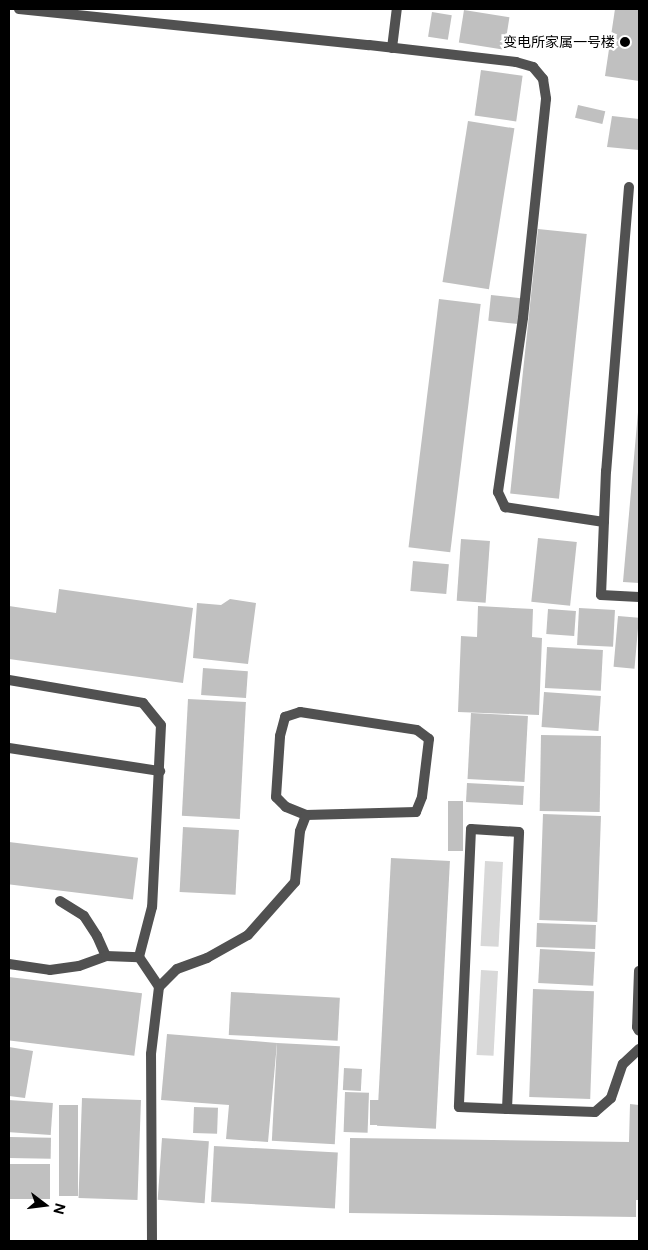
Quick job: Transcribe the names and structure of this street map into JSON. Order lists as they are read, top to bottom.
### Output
{
  "places": ["变电所家属一号楼"],
  "north": "right"
}
